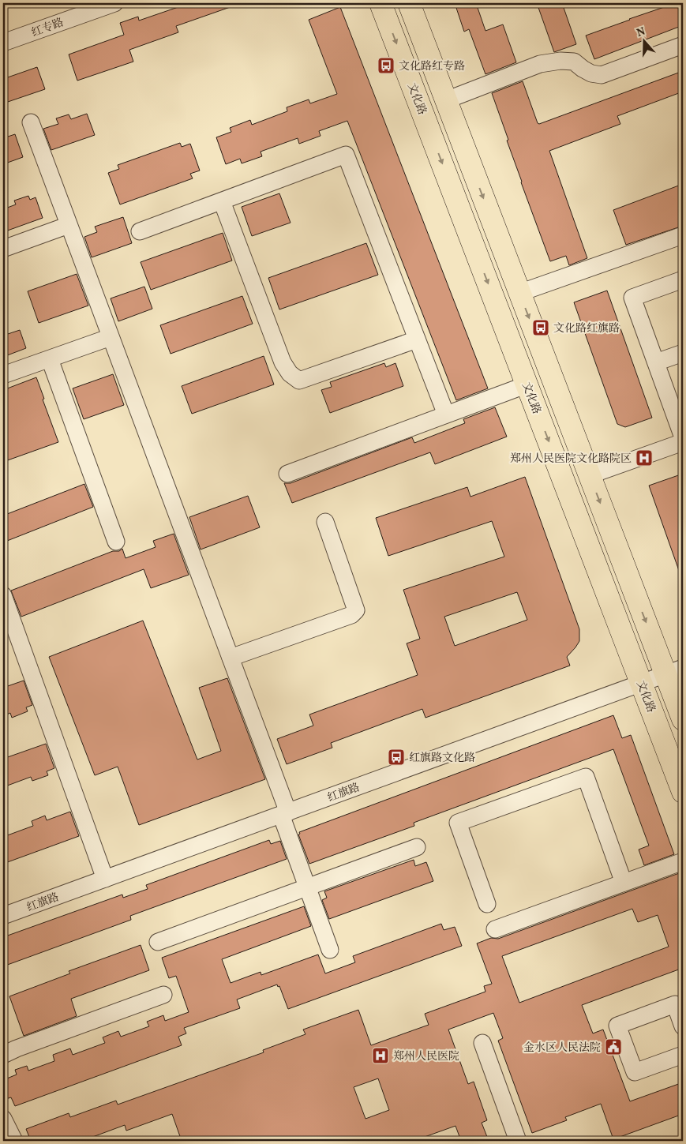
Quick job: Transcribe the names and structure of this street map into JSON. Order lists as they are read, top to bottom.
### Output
{
  "streets": {
    "main road": ["文化路"],
    "street": ["红专路", "红旗路"]
  },
  "crossings": [
    ["文化路", "红旗路"]
  ],
  "places": {
    "bus stop": ["文化路红专路", "文化路红旗路", "红旗路文化路"],
    "hospital": ["郑州人民医院文化路院区", "郑州人民医院"],
    "public building": ["金水区人民法院"]
  },
  "north": "top"
}
